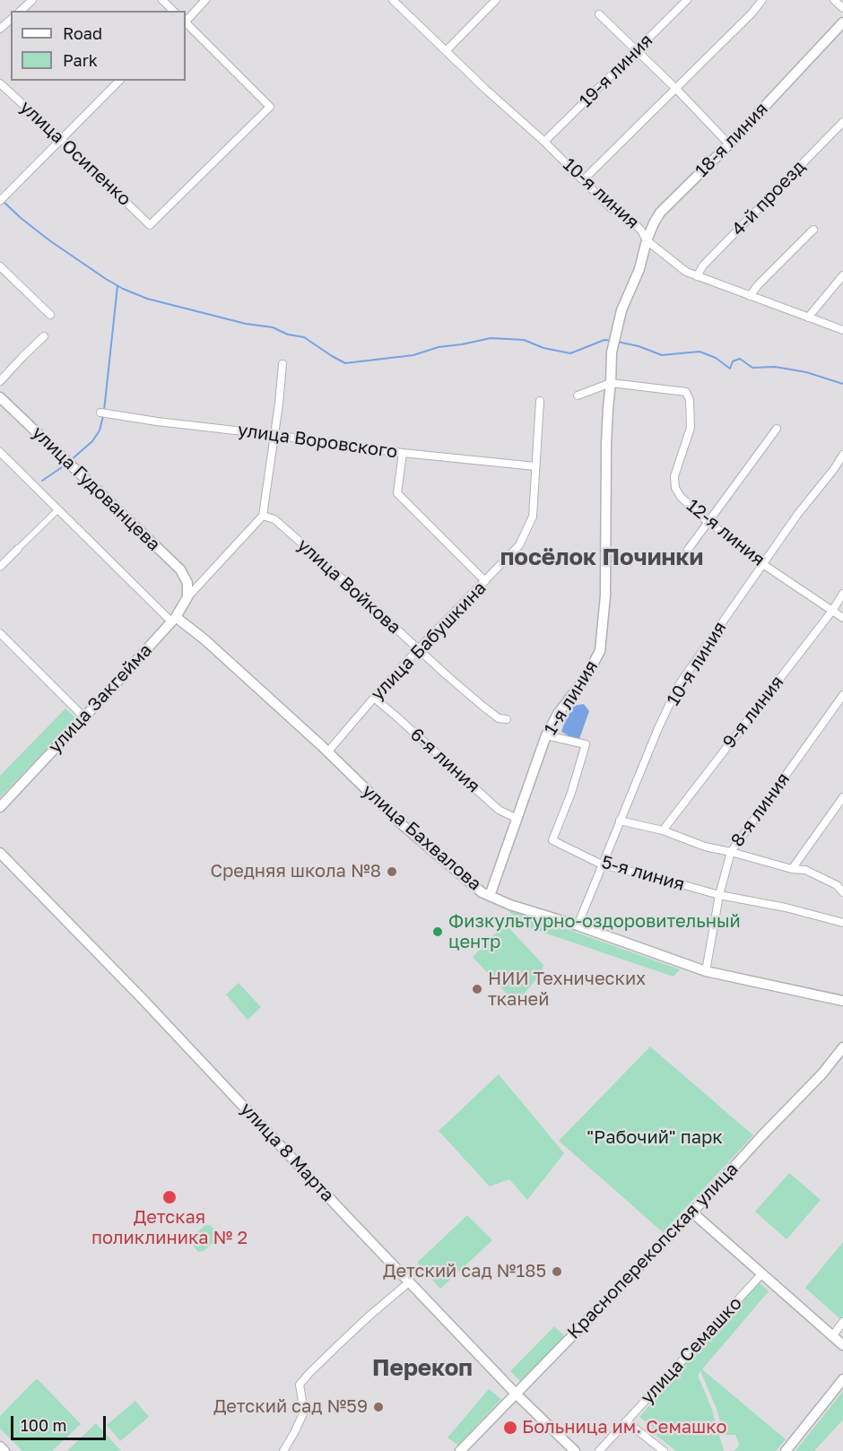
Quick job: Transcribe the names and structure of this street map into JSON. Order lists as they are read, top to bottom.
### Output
{
  "streets": {
    "street": [
      "19-я линия",
      "18-я линия",
      "улица Осипенко",
      "10-я линия",
      "4-й проезд",
      "улица Воровского",
      "улица Гудованцева",
      "12-я линия",
      "улица Войкова",
      "улица Бабушкина",
      "1-я линия",
      "улица Закгейма",
      "9-я линия",
      "6-я линия",
      "8-я линия",
      "улица Бахвалова",
      "5-я линия",
      "улица 8 Марта",
      "Красноперекопская улица",
      "улица Семашко"
    ]
  },
  "crossings": [
    ["19-я линия", "10-я линия"],
    ["18-я линия", "10-я линия"],
    ["18-я линия", "1-я линия"],
    ["10-я линия", "4-й проезд"],
    ["10-я линия", "12-я линия"],
    ["10-я линия", "улица Бахвалова"],
    ["10-я линия", "5-я линия"],
    ["улица Воровского", "улица Бабушкина"],
    ["улица Гудованцева", "улица Закгейма"],
    ["12-я линия", "1-я линия"],
    ["12-я линия", "9-я линия"],
    ["улица Войкова", "улица Бабушкина"],
    ["улица Бабушкина", "6-я линия"],
    ["улица Бабушкина", "улица Бахвалова"],
    ["1-я линия", "6-я линия"],
    ["1-я линия", "улица Бахвалова"],
    ["1-я линия", "5-я линия"],
    ["улица Закгейма", "улица Бахвалова"],
    ["8-я линия", "улица Бахвалова"],
    ["8-я линия", "5-я линия"],
    ["улица 8 Марта", "Красноперекопская улица"]
  ],
  "districts": ["посёлок Починки", "Перекоп"],
  "parks": ["\"Рабочий\" парк"],
  "places": [
    "Средняя школа №8",
    "Физкультурно-оздоровительный центр",
    "НИИ Технических тканей",
    "Детская поликлиника № 2",
    "Детский сад №185",
    "Детский сад №59",
    "Больница им. Семашко"
  ],
  "legend": ["Road", "Park"],
  "scale_bar": "100 m"
}
